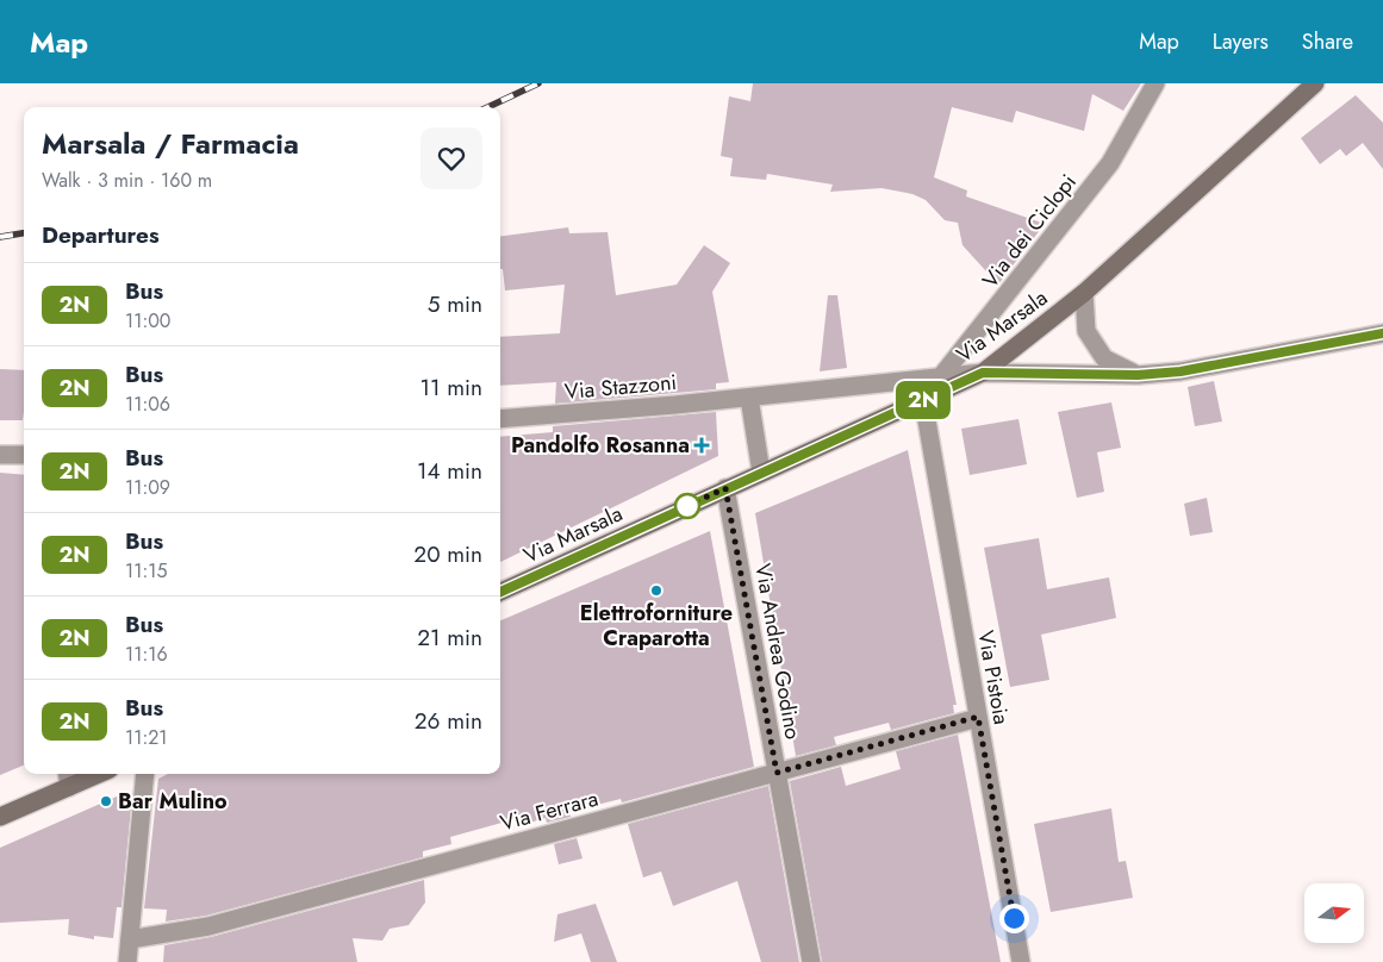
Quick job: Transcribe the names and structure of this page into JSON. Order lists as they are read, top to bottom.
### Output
{
  "streets": {
    "main road": ["Via Marsala"],
    "street": [
      "Via dei Ciclopi",
      "Via Stazzoni",
      "Via Andrea Godino",
      "Via Pistoia",
      "Via Ferrara"
    ]
  },
  "crossings": [
    ["Via dei Ciclopi", "Via Marsala"],
    ["Via dei Ciclopi", "Via Stazzoni"],
    ["Via dei Ciclopi", "Via Pistoia"],
    ["Via Marsala", "Via Stazzoni"],
    ["Via Marsala", "Via Andrea Godino"],
    ["Via Marsala", "Via Pistoia"],
    ["Via Andrea Godino", "Via Ferrara"],
    ["Via Pistoia", "Via Ferrara"]
  ],
  "places": {
    "health": ["Pandolfo Rosanna"],
    "other": ["Elettroforniture Craparotta", "Bar Mulino"]
  },
  "lines": ["bus line 2N"],
  "north": "right",
  "page": {
    "header": "Map",
    "nav": ["Map", "Layers", "Share"],
    "on_map": "2N",
    "heading": [
      ["Marsala / Farmacia", "Walk · 3 min · 160 m"],
      "Departures"
    ],
    "list": [
      {
        "mark": "2N",
        "name": "Bus",
        "note": "11:00",
        "value": "5 min"
      },
      {
        "mark": "2N",
        "name": "Bus",
        "note": "11:06",
        "value": "11 min"
      },
      {
        "mark": "2N",
        "name": "Bus",
        "note": "11:09",
        "value": "14 min"
      },
      {
        "mark": "2N",
        "name": "Bus",
        "note": "11:15",
        "value": "20 min"
      },
      {
        "mark": "2N",
        "name": "Bus",
        "note": "11:16",
        "value": "21 min"
      },
      {
        "mark": "2N",
        "name": "Bus",
        "note": "11:21",
        "value": "26 min"
      }
    ]
  }
}
